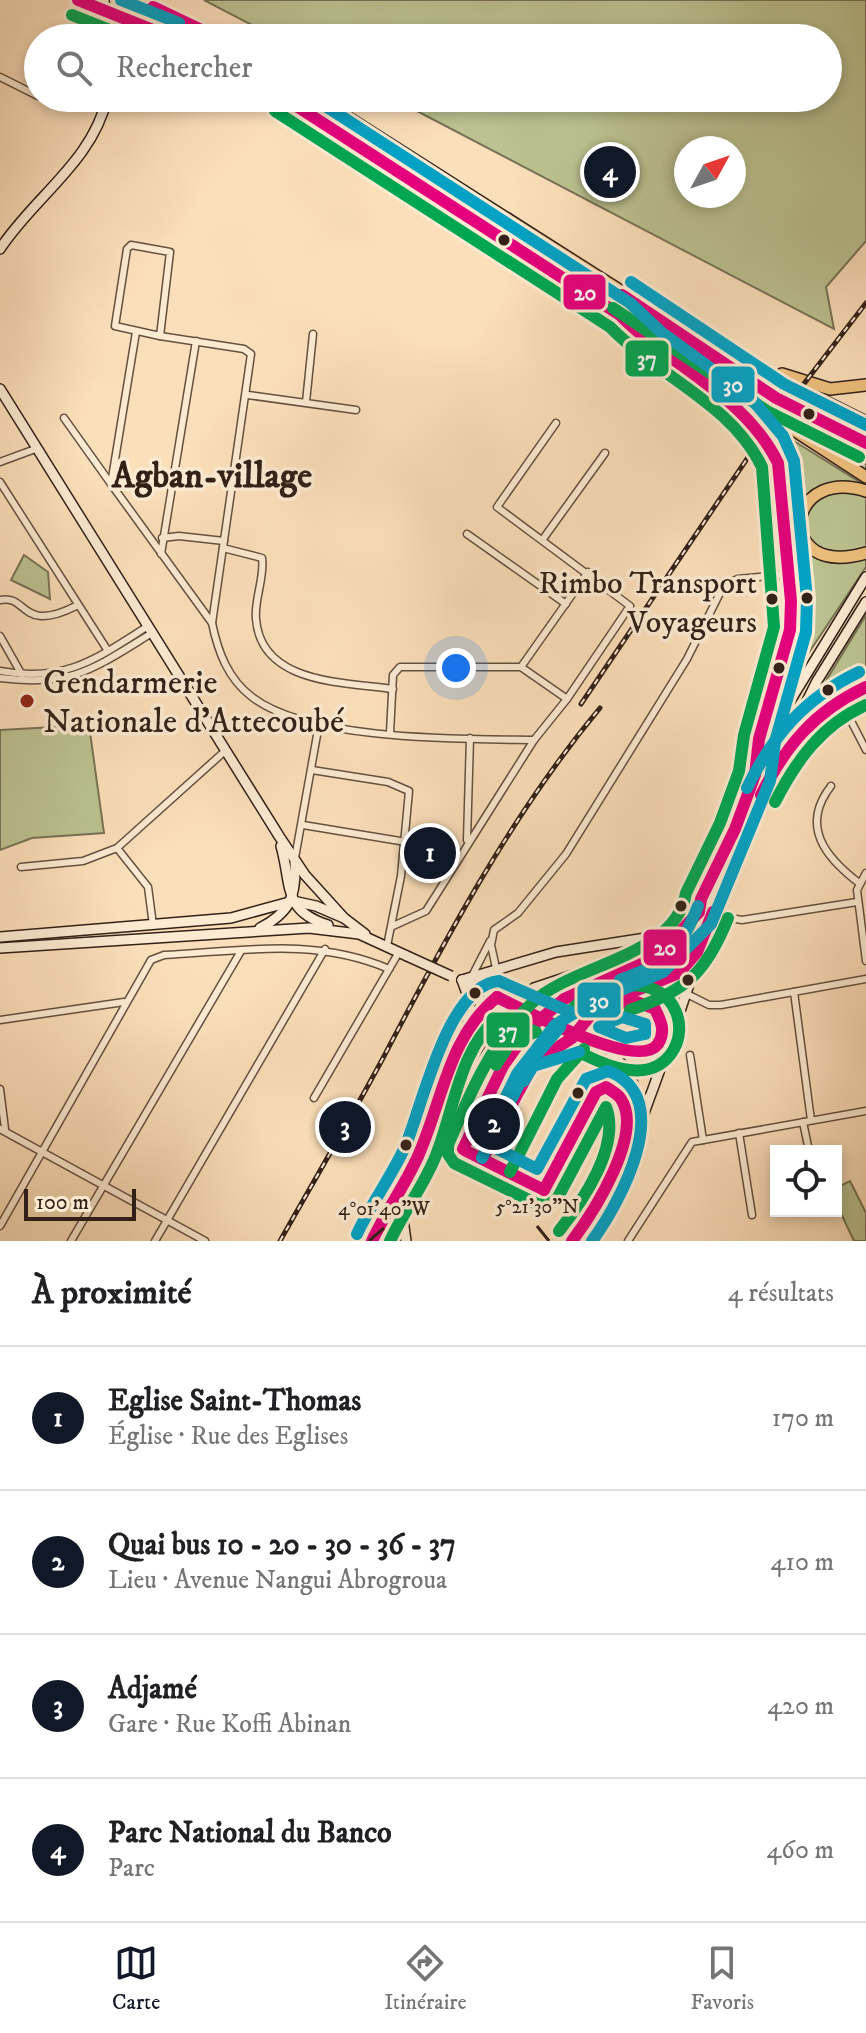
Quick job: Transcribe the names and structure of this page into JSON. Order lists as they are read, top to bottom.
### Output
{
  "districts": ["Agban-village"],
  "places": ["Rimbo Transport Voyageurs", "Gendarmerie Nationale d'Attecoubé"],
  "lines": ["transit line 20", "transit line 30", "transit line 37"],
  "scale_bar": "100 m",
  "north": "top right",
  "page": {
    "search": "Rechercher",
    "pins": [
      "4",
      "1",
      "2",
      "3"
    ],
    "scale": "100 m",
    "heading": ["À proximité", "4 résultats"],
    "list": [
      {
        "mark": "1",
        "name": "Eglise Saint-Thomas",
        "note": "Église · Rue des Eglises",
        "value": "170 m"
      },
      {
        "mark": "2",
        "name": "Quai bus 10 - 20 - 30 - 36 - 37",
        "note": "Lieu · Avenue Nangui Abrogroua",
        "value": "410 m"
      },
      {
        "mark": "3",
        "name": "Adjamé",
        "note": "Gare · Rue Koffi Abinan",
        "value": "420 m"
      },
      {
        "mark": "4",
        "name": "Parc National du Banco",
        "note": "Parc",
        "value": "460 m"
      }
    ],
    "nav": ["Carte", "Itinéraire", "Favoris"]
  },
  "coordinates": ["5°21'30\"N", "4°01'40\"W"]
}
